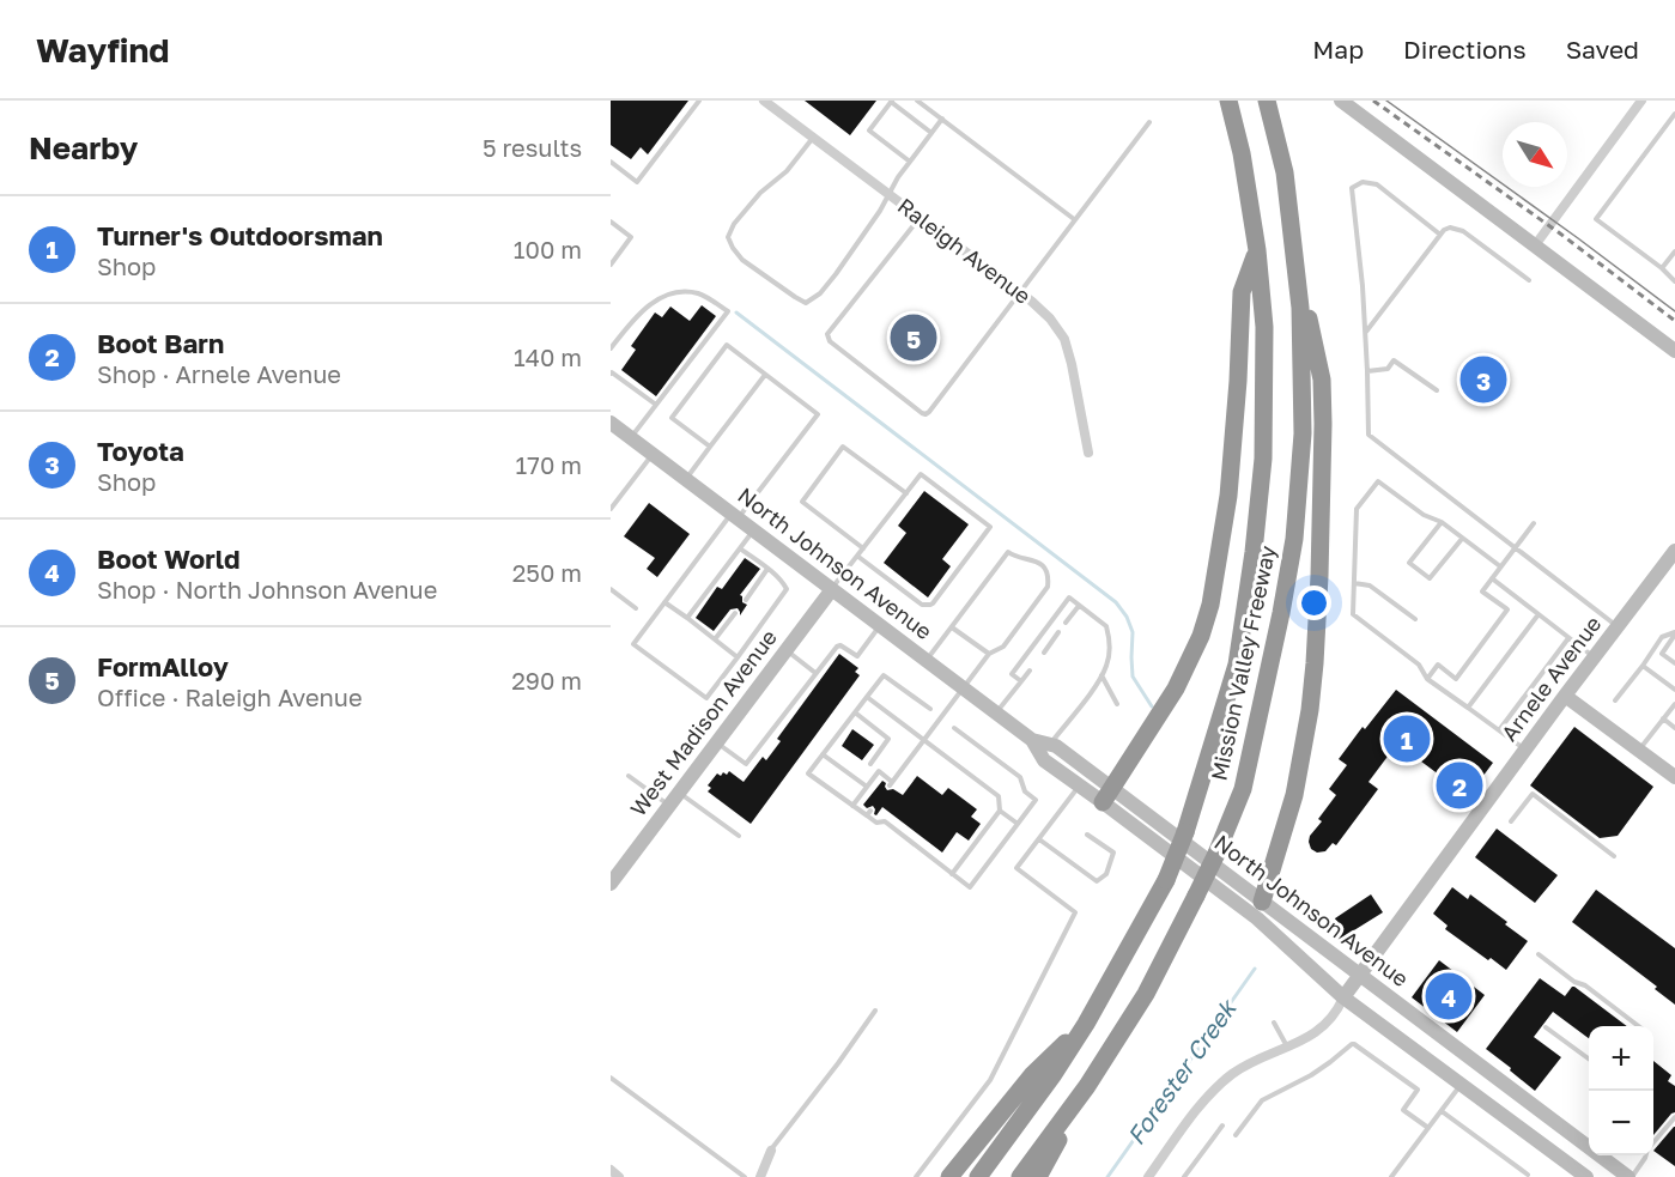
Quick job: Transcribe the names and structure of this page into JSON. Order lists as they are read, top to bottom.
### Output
{
  "streets": {
    "highway": ["Mission Valley Freeway"],
    "main road": ["North Johnson Avenue", "Arnele Avenue", "West Madison Avenue"],
    "street": ["Raleigh Avenue"]
  },
  "crossings": [
    ["North Johnson Avenue", "Arnele Avenue"],
    ["North Johnson Avenue", "West Madison Avenue"]
  ],
  "water": ["Forester Creek"],
  "north": "bottom right",
  "page": {
    "header": "Wayfind",
    "nav": ["Map", "Directions", "Saved"],
    "heading": ["Nearby", "5 results"],
    "list": [
      {
        "mark": "1",
        "name": "Turner's Outdoorsman",
        "note": "Shop",
        "value": "100 m"
      },
      {
        "mark": "2",
        "name": "Boot Barn",
        "note": "Shop · Arnele Avenue",
        "value": "140 m"
      },
      {
        "mark": "3",
        "name": "Toyota",
        "note": "Shop",
        "value": "170 m"
      },
      {
        "mark": "4",
        "name": "Boot World",
        "note": "Shop · North Johnson Avenue",
        "value": "250 m"
      },
      {
        "mark": "5",
        "name": "FormAlloy",
        "note": "Office · Raleigh Avenue",
        "value": "290 m"
      }
    ],
    "pins": [
      "5",
      "3",
      "1",
      "2",
      "4"
    ],
    "map_buttons": ["+", "−"]
  }
}
